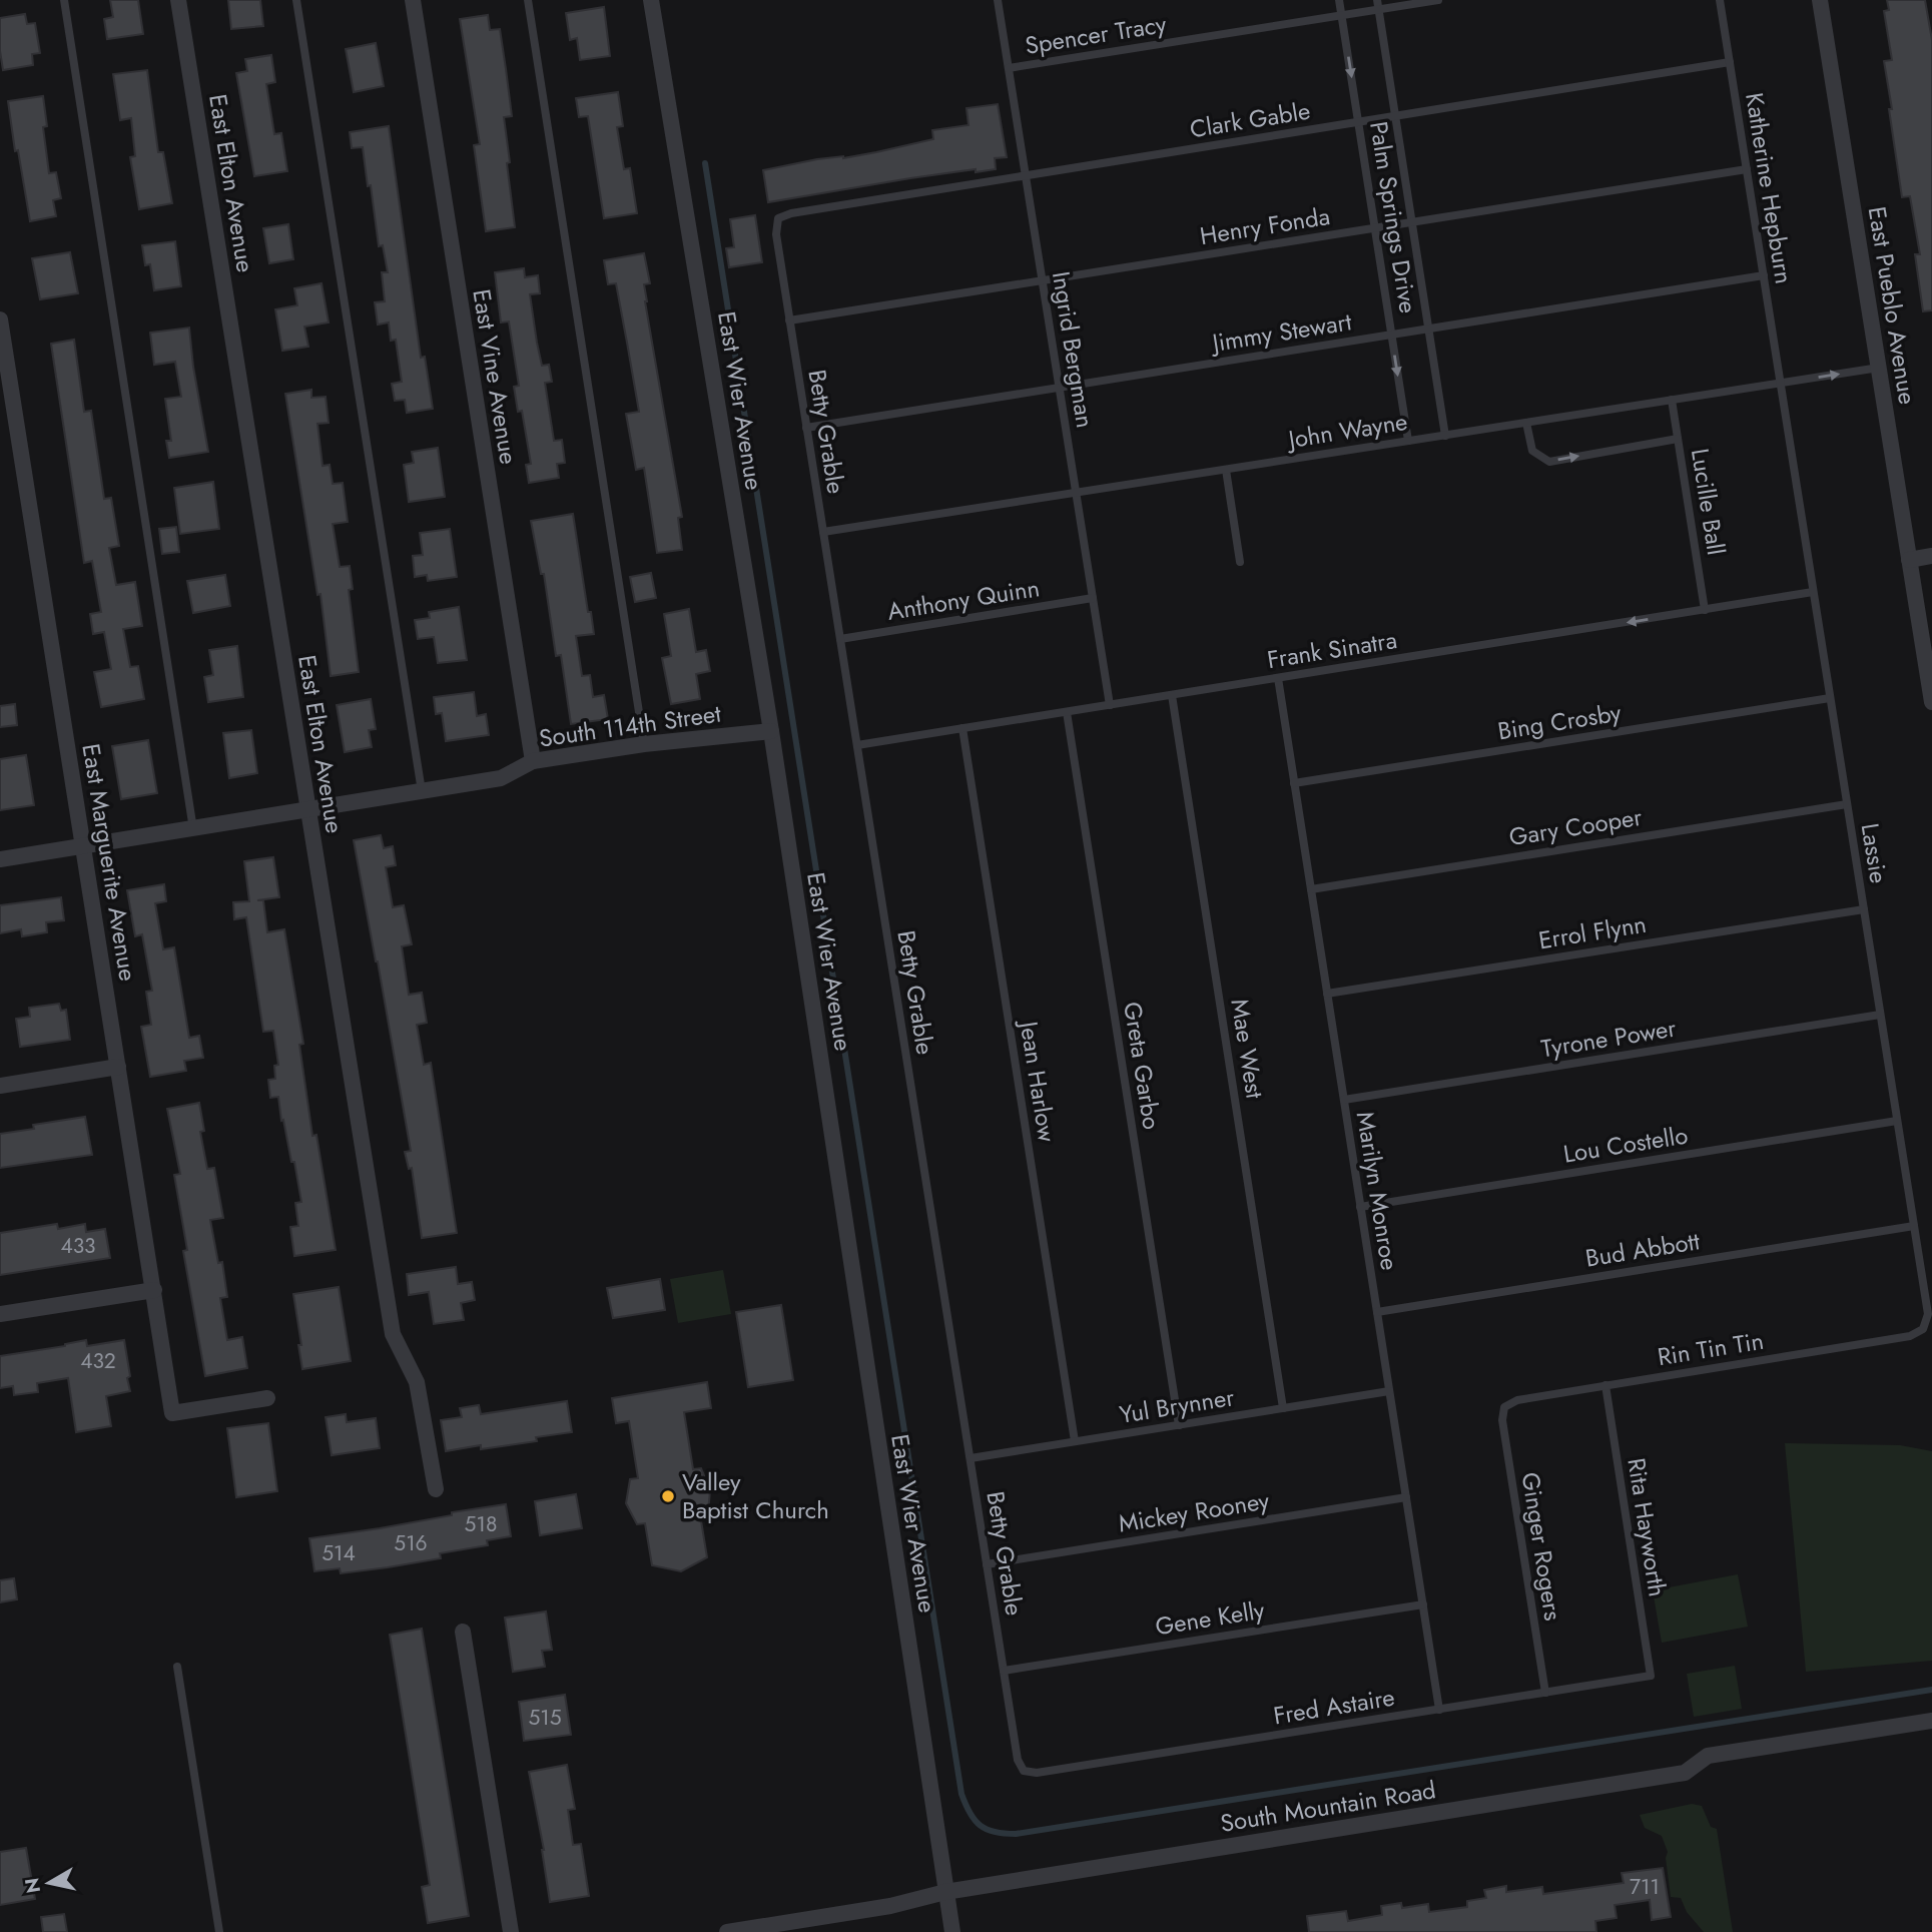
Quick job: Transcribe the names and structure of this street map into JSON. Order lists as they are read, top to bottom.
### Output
{
  "streets": {
    "street": [
      "East Elton Avenue",
      "East Pueblo Avenue",
      "East Vine Avenue",
      "East Wier Avenue",
      "South 114th Street",
      "East Marguerite Avenue",
      "South Mountain Road"
    ],
    "lane": [
      "Spencer Tracy",
      "Clark Gable",
      "Katherine Hepburn",
      "Palm Springs Drive",
      "Henry Fonda",
      "Jimmy Stewart",
      "Ingrid Bergman",
      "John Wayne",
      "Betty Grable",
      "Lucille Ball",
      "Anthony Quinn",
      "Frank Sinatra",
      "Bing Crosby",
      "Gary Cooper",
      "Lassie",
      "Errol Flynn",
      "Tyrone Power",
      "Mae West",
      "Greta Garbo",
      "Jean Harlow",
      "Lou Costello",
      "Marilyn Monroe",
      "Bud Abbott",
      "Rin Tin Tin",
      "Yul Brynner",
      "Mickey Rooney",
      "Rita Hayworth",
      "Ginger Rogers",
      "Gene Kelly",
      "Fred Astaire"
    ]
  },
  "crossings": [
    ["Spencer Tracy", "Palm Springs Drive"],
    ["Spencer Tracy", "Ingrid Bergman"],
    ["Clark Gable", "Katherine Hepburn"],
    ["Clark Gable", "Palm Springs Drive"],
    ["Clark Gable", "Ingrid Bergman"],
    ["Clark Gable", "Betty Grable"],
    ["East Elton Avenue", "South 114th Street"],
    ["Katherine Hepburn", "Henry Fonda"],
    ["Katherine Hepburn", "Jimmy Stewart"],
    ["Katherine Hepburn", "John Wayne"],
    ["Katherine Hepburn", "Lassie"],
    ["Palm Springs Drive", "Henry Fonda"],
    ["Palm Springs Drive", "Jimmy Stewart"],
    ["Palm Springs Drive", "John Wayne"],
    ["Henry Fonda", "Ingrid Bergman"],
    ["Henry Fonda", "Betty Grable"],
    ["East Pueblo Avenue", "John Wayne"],
    ["Jimmy Stewart", "Ingrid Bergman"],
    ["Jimmy Stewart", "Betty Grable"],
    ["Ingrid Bergman", "John Wayne"],
    ["Ingrid Bergman", "Anthony Quinn"],
    ["Ingrid Bergman", "Frank Sinatra"],
    ["East Vine Avenue", "South 114th Street"],
    ["East Wier Avenue", "South 114th Street"],
    ["East Wier Avenue", "South Mountain Road"],
    ["John Wayne", "Betty Grable"],
    ["John Wayne", "Lucille Ball"],
    ["John Wayne", "Lassie"],
    ["Betty Grable", "Anthony Quinn"],
    ["Betty Grable", "Frank Sinatra"],
    ["Betty Grable", "Yul Brynner"],
    ["Betty Grable", "Mickey Rooney"],
    ["Betty Grable", "Gene Kelly"],
    ["Betty Grable", "Fred Astaire"],
    ["Lucille Ball", "Frank Sinatra"],
    ["Frank Sinatra", "Lassie"],
    ["Frank Sinatra", "Mae West"],
    ["Frank Sinatra", "Greta Garbo"],
    ["Frank Sinatra", "Jean Harlow"],
    ["Frank Sinatra", "Marilyn Monroe"],
    ["Bing Crosby", "Lassie"],
    ["Bing Crosby", "Marilyn Monroe"],
    ["South 114th Street", "East Marguerite Avenue"],
    ["Gary Cooper", "Lassie"],
    ["Gary Cooper", "Marilyn Monroe"],
    ["Lassie", "Errol Flynn"],
    ["Lassie", "Tyrone Power"],
    ["Lassie", "Lou Costello"],
    ["Lassie", "Bud Abbott"],
    ["Lassie", "Rin Tin Tin"],
    ["Errol Flynn", "Marilyn Monroe"],
    ["Tyrone Power", "Marilyn Monroe"],
    ["Mae West", "Yul Brynner"],
    ["Greta Garbo", "Yul Brynner"],
    ["Jean Harlow", "Yul Brynner"],
    ["Lou Costello", "Marilyn Monroe"],
    ["Marilyn Monroe", "Bud Abbott"],
    ["Marilyn Monroe", "Yul Brynner"],
    ["Marilyn Monroe", "Mickey Rooney"],
    ["Marilyn Monroe", "Gene Kelly"],
    ["Marilyn Monroe", "Fred Astaire"],
    ["Rin Tin Tin", "Rita Hayworth"],
    ["Rin Tin Tin", "Ginger Rogers"],
    ["Rita Hayworth", "Fred Astaire"],
    ["Ginger Rogers", "Fred Astaire"]
  ],
  "one_way": ["Frank Sinatra"],
  "places": ["Valley Baptist Church"],
  "house_numbers": [
    "433",
    "432",
    "518",
    "516",
    "514",
    "515",
    "711"
  ],
  "north": "left"
}
